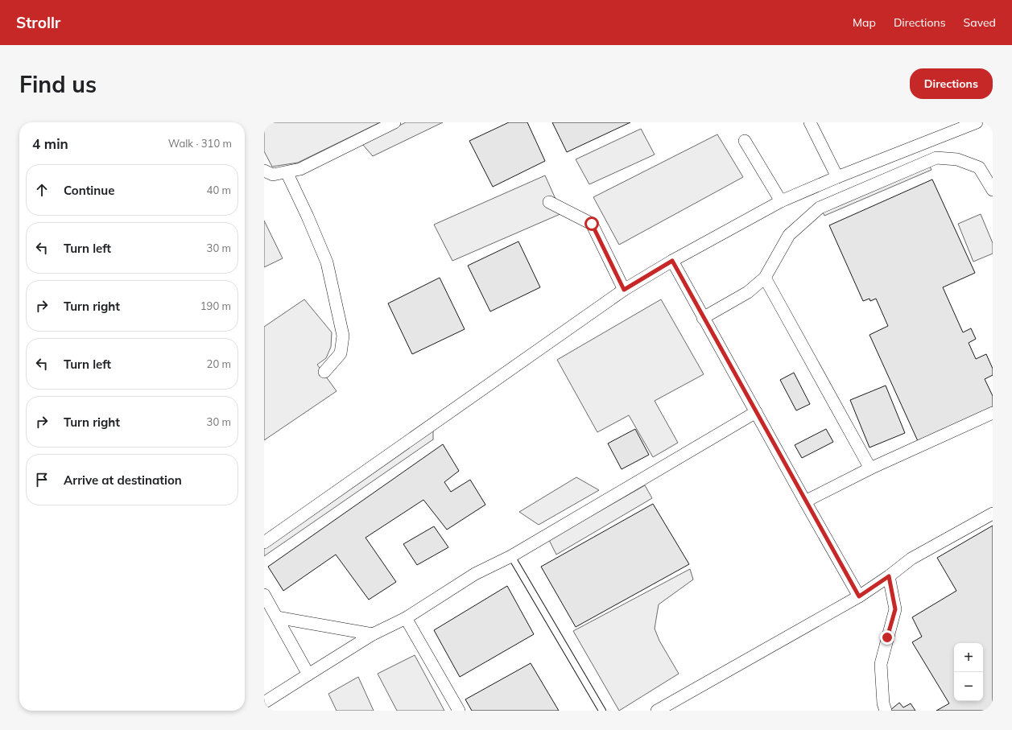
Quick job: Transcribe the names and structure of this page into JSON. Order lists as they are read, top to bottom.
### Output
{
  "page": {
    "header": "Strollr",
    "nav": ["Map", "Directions", "Saved"],
    "buttons": "Directions",
    "title": "Find us",
    "heading": ["4 min", "Walk · 310 m"],
    "list": [
      ["Continue", "40 m"],
      ["Turn left", "30 m"],
      ["Turn right", "190 m"],
      ["Turn left", "20 m"],
      ["Turn right", "30 m"],
      "Arrive at destination"
    ],
    "map_buttons": ["+", "−"]
  }
}
